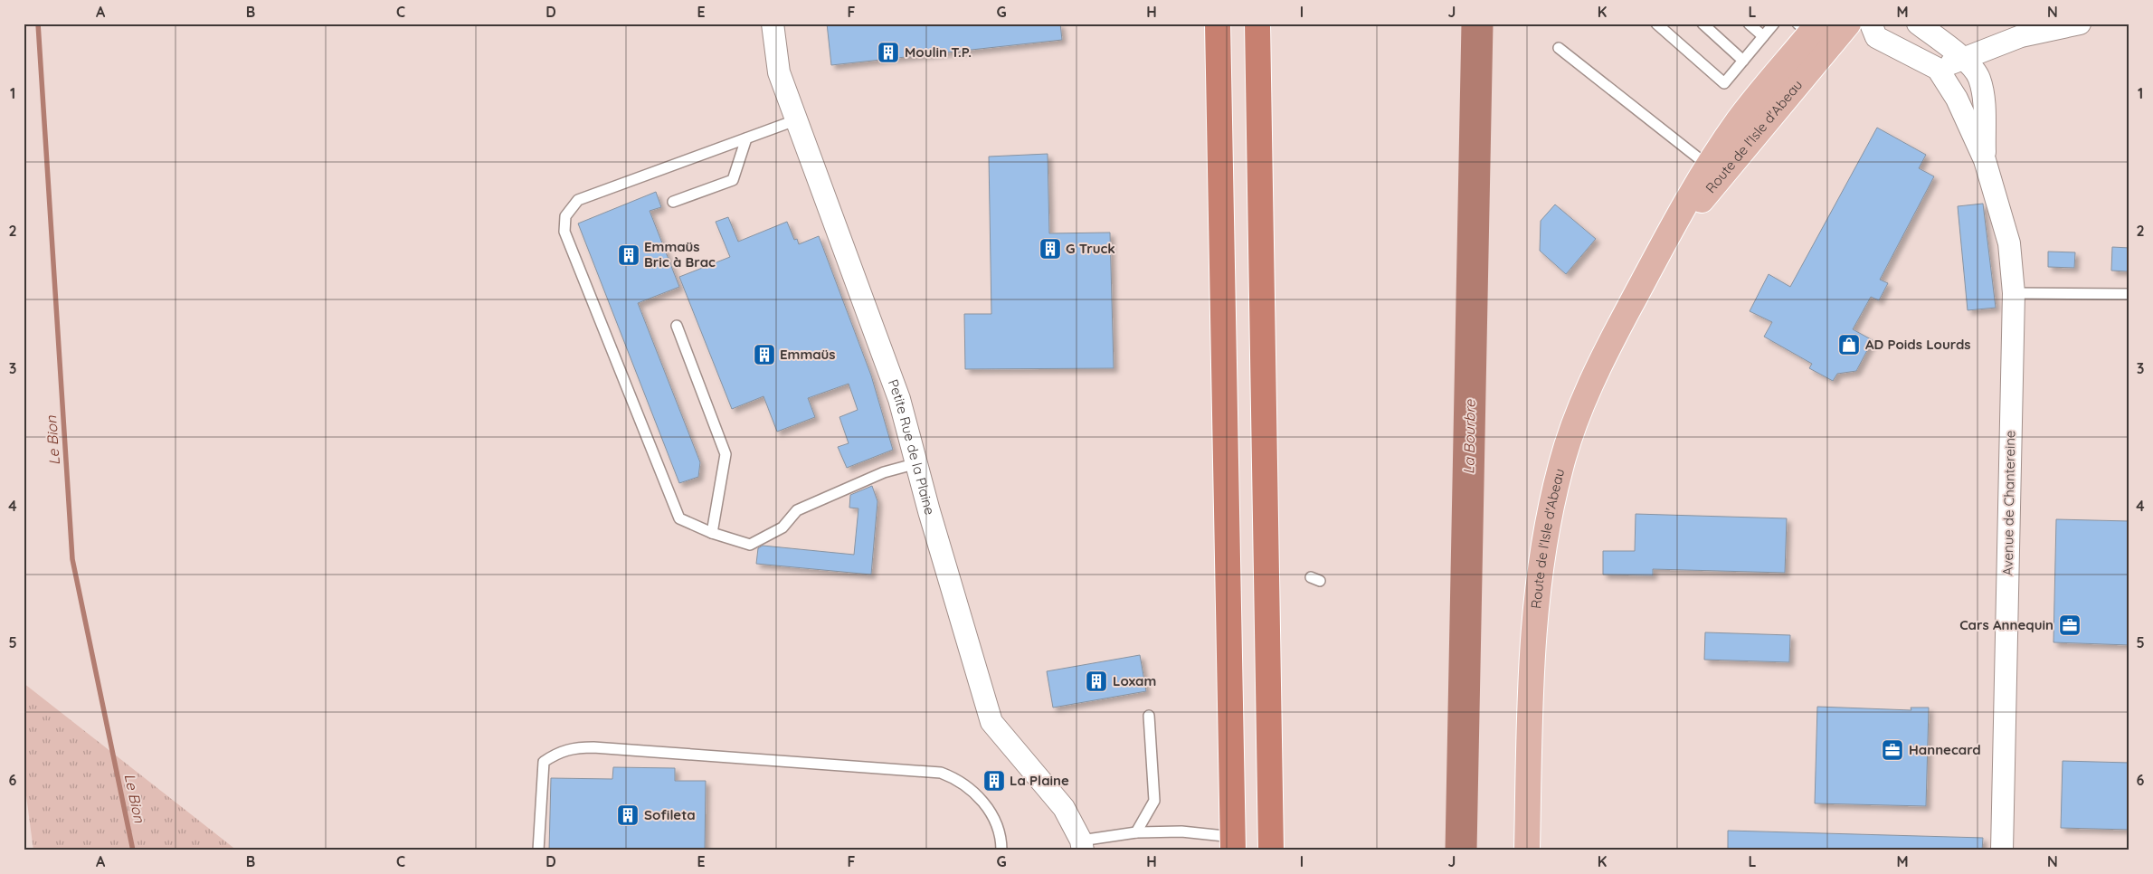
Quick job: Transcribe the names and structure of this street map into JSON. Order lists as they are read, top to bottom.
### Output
{
  "streets": {
    "main road": ["Route de l'Isle d'Abeau"],
    "street": ["Petite Rue de la Plaine", "Avenue de Chantereine"]
  },
  "water": ["La Bourbre", "Le Bion"],
  "places": {
    "building": [
      "Moulin T.P.",
      "G Truck",
      "Emmaüs Bric à Brac",
      "Emmaüs",
      "Loxam",
      "La Plaine",
      "Sofileta"
    ],
    "shop": ["AD Poids Lourds"],
    "office": ["Cars Annequin", "Hannecard"]
  },
  "grid": {
    "columns": [
      "A",
      "B",
      "C",
      "D",
      "E",
      "F",
      "G",
      "H",
      "I",
      "J",
      "K",
      "L",
      "M",
      "N"
    ],
    "rows": [
      "1",
      "2",
      "3",
      "4",
      "5",
      "6"
    ]
  }
}
